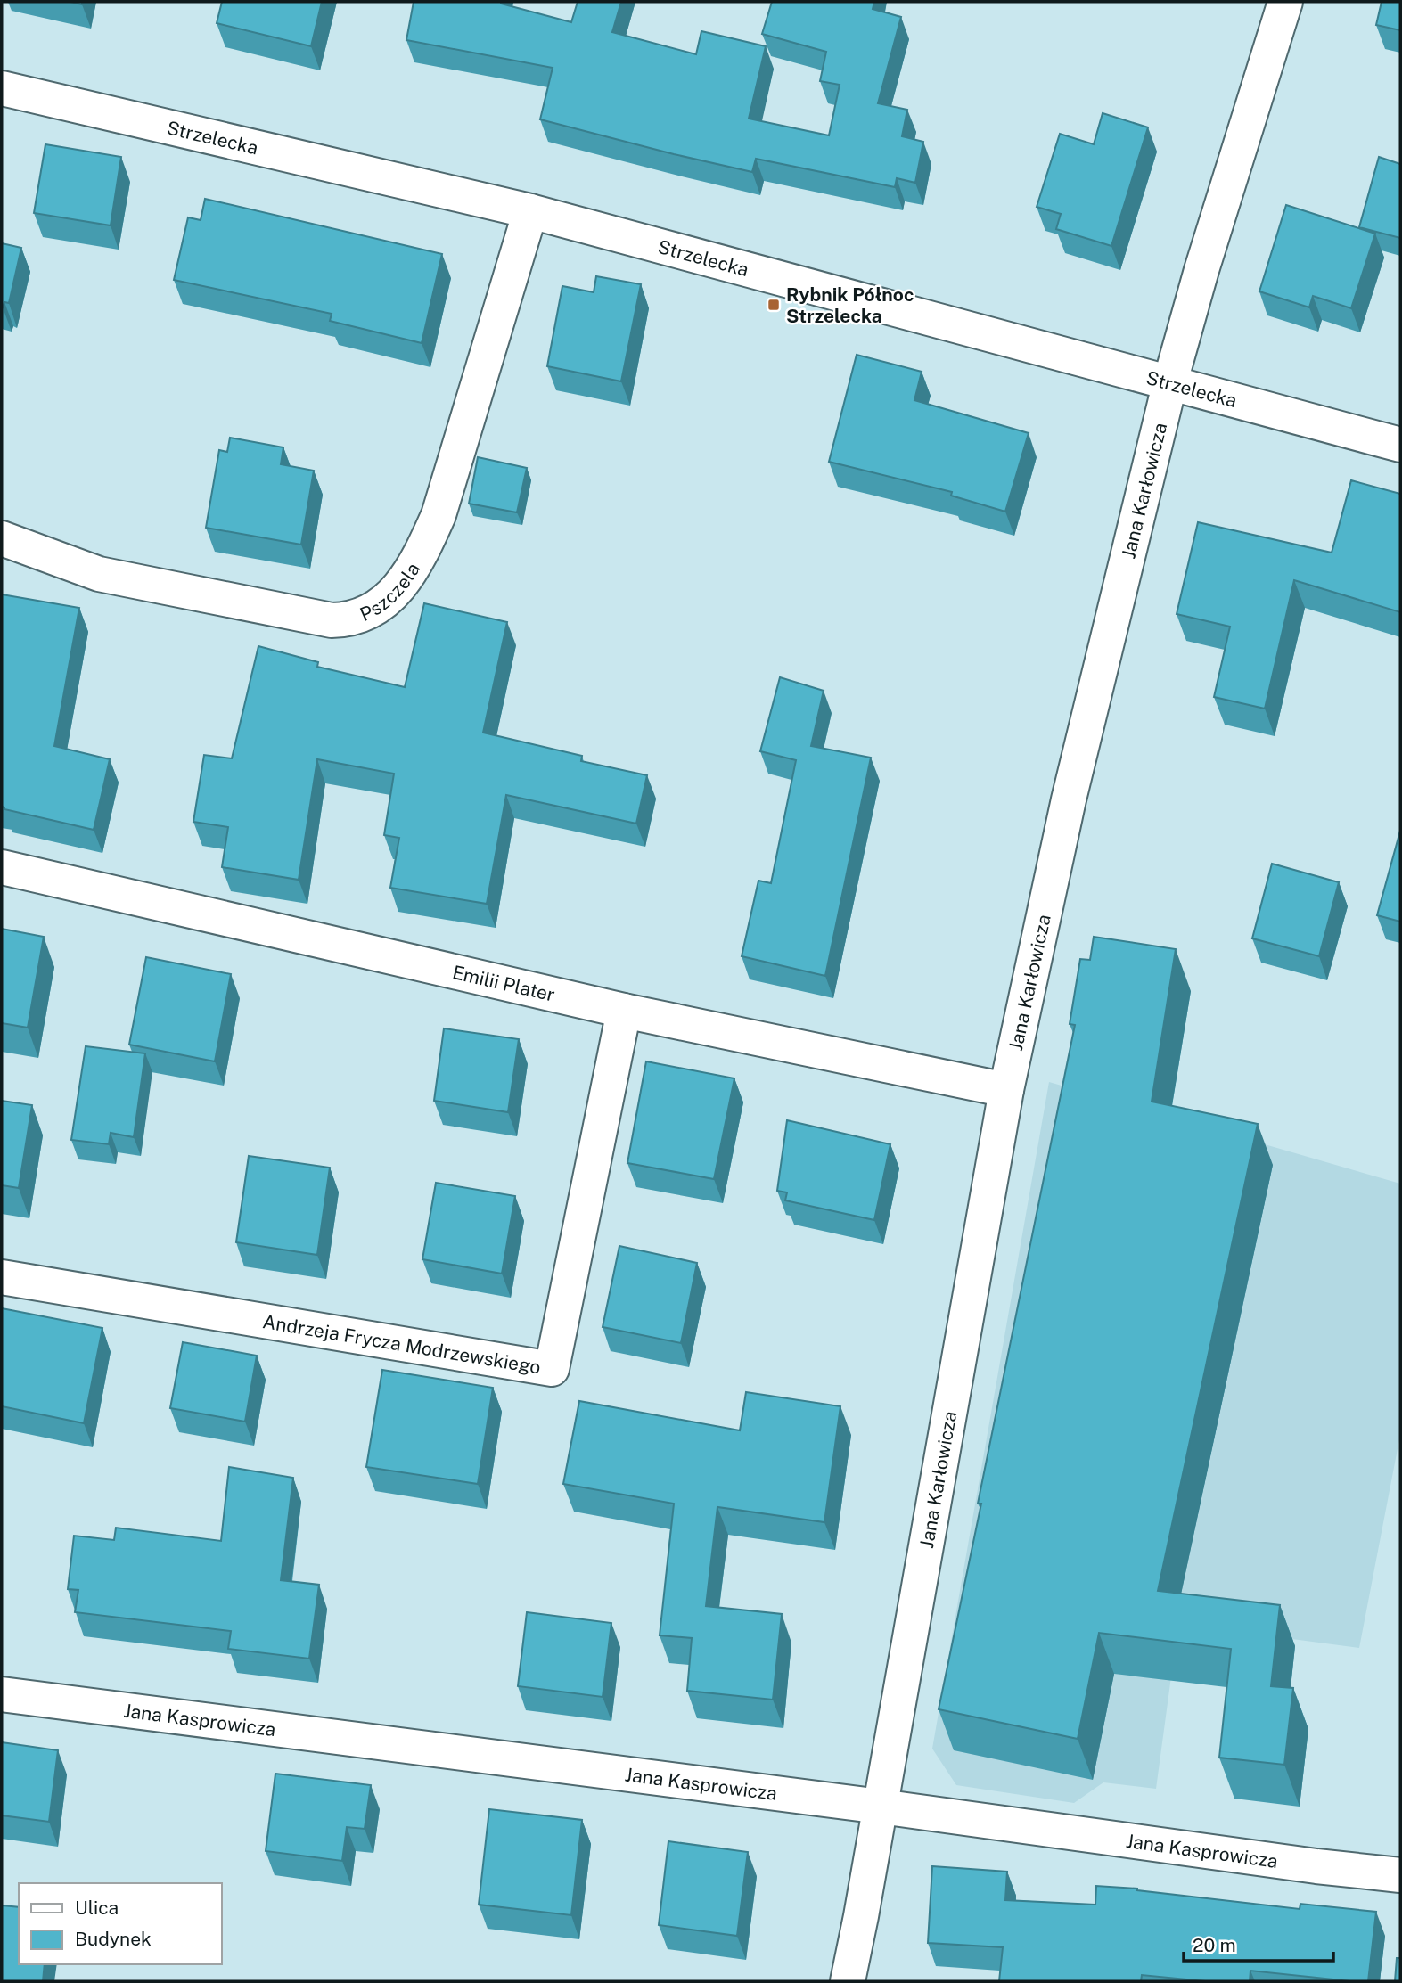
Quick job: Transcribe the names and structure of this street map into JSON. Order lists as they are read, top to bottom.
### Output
{
  "streets": {
    "street": [
      "Strzelecka",
      "Jana Karłowicza",
      "Pszczela",
      "Emilii Plater",
      "Andrzeja Frycza Modrzewskiego",
      "Jana Kasprowicza"
    ]
  },
  "crossings": [
    ["Strzelecka", "Jana Karłowicza"],
    ["Strzelecka", "Pszczela"],
    ["Jana Karłowicza", "Emilii Plater"],
    ["Jana Karłowicza", "Jana Kasprowicza"],
    ["Emilii Plater", "Andrzeja Frycza Modrzewskiego"]
  ],
  "places": {
    "transit": ["Rybnik Północ Strzelecka"]
  },
  "legend": ["Ulica", "Budynek"],
  "scale_bar": "20 m"
}
